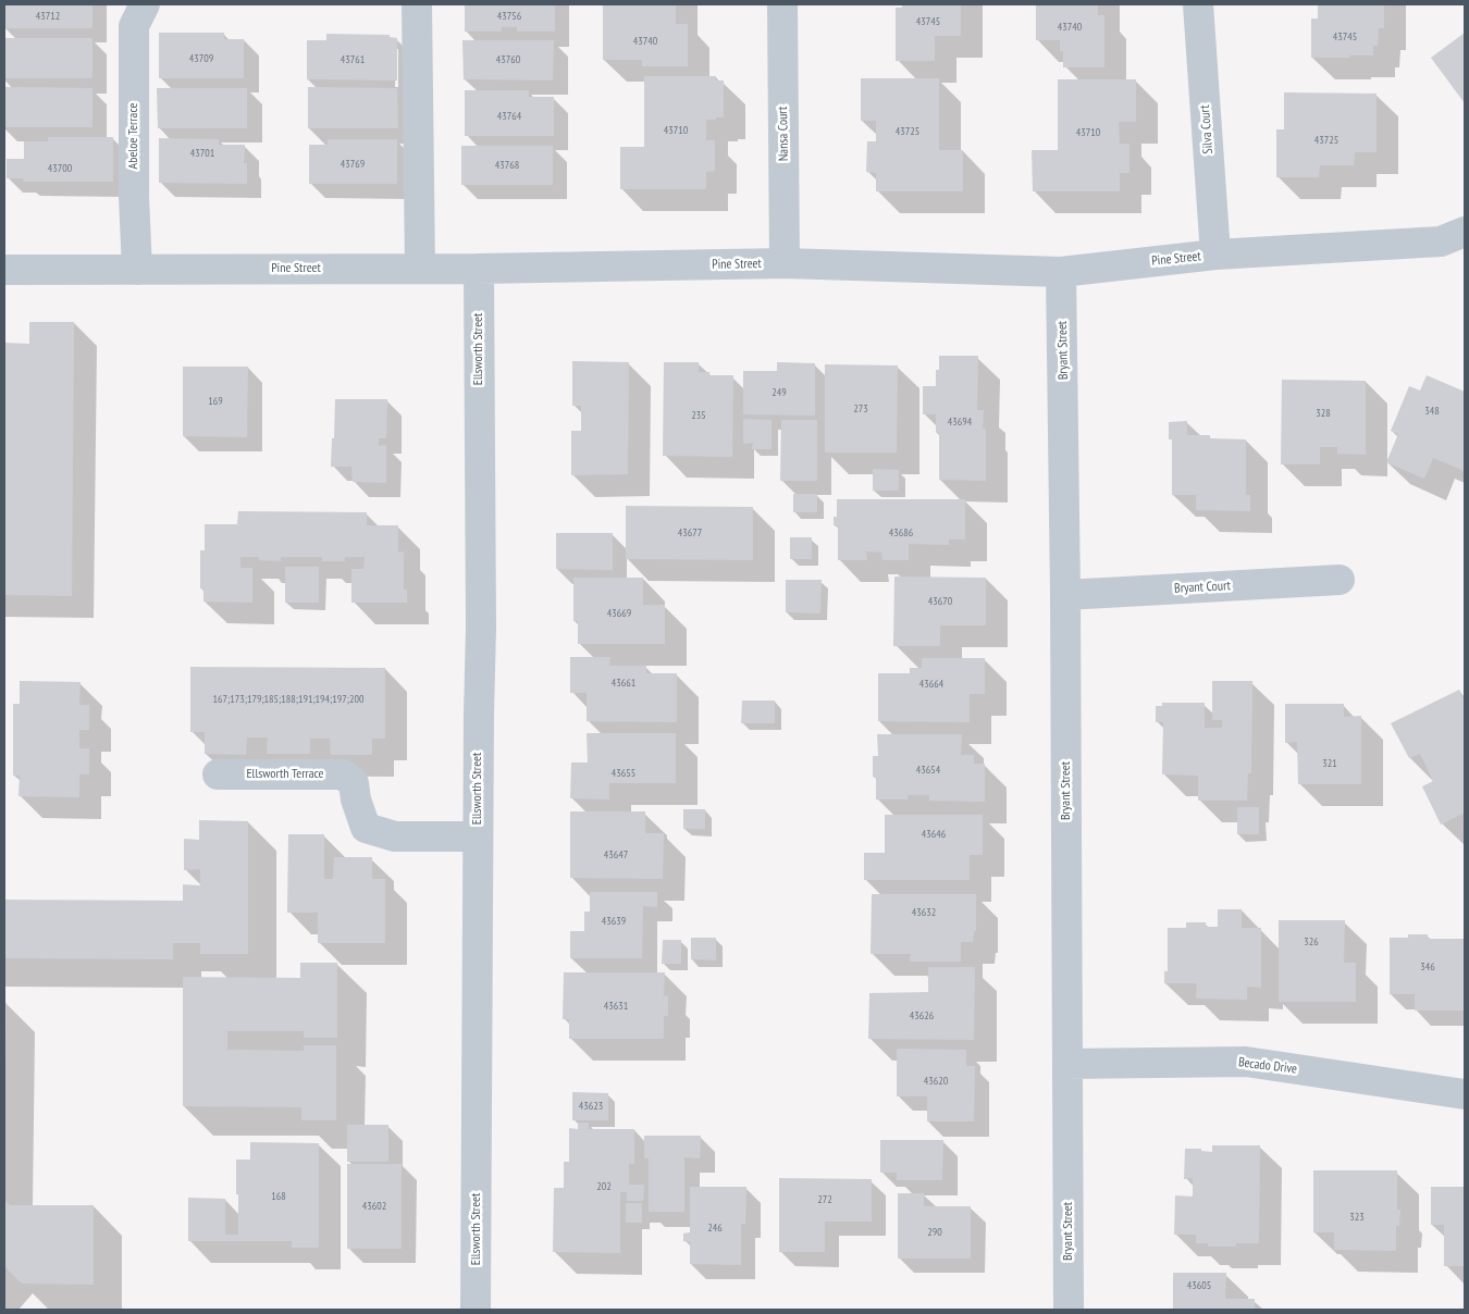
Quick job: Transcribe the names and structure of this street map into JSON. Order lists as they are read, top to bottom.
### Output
{
  "streets": {
    "street": [
      "Silva Court",
      "Nansa Court",
      "Abeloe Terrace",
      "Pine Street",
      "Ellsworth Street",
      "Bryant Street",
      "Bryant Court",
      "Ellsworth Terrace",
      "Becado Drive"
    ]
  },
  "crossings": [
    ["Silva Court", "Pine Street"],
    ["Nansa Court", "Pine Street"],
    ["Abeloe Terrace", "Pine Street"],
    ["Pine Street", "Ellsworth Street"],
    ["Pine Street", "Bryant Street"],
    ["Ellsworth Street", "Ellsworth Terrace"],
    ["Bryant Street", "Bryant Court"],
    ["Bryant Street", "Becado Drive"]
  ],
  "house_numbers": [
    "43712",
    "43756",
    "43745",
    "43740",
    "43745",
    "43740",
    "43709",
    "43761",
    "43760",
    "43764",
    "43710",
    "43725",
    "43710",
    "43725",
    "43701",
    "43769",
    "43768",
    "43700",
    "249",
    "169",
    "273",
    "348",
    "328",
    "235",
    "43694",
    "43677",
    "43686",
    "43670",
    "43669",
    "43661",
    "43664",
    "167;173;179;185;188;191;194;197;200",
    "321",
    "43654",
    "43655",
    "43646",
    "43647",
    "43632",
    "43639",
    "326",
    "346",
    "43631",
    "43626",
    "43620",
    "43623",
    "202",
    "168",
    "272",
    "43602",
    "323",
    "246",
    "290",
    "43605"
  ]
}
